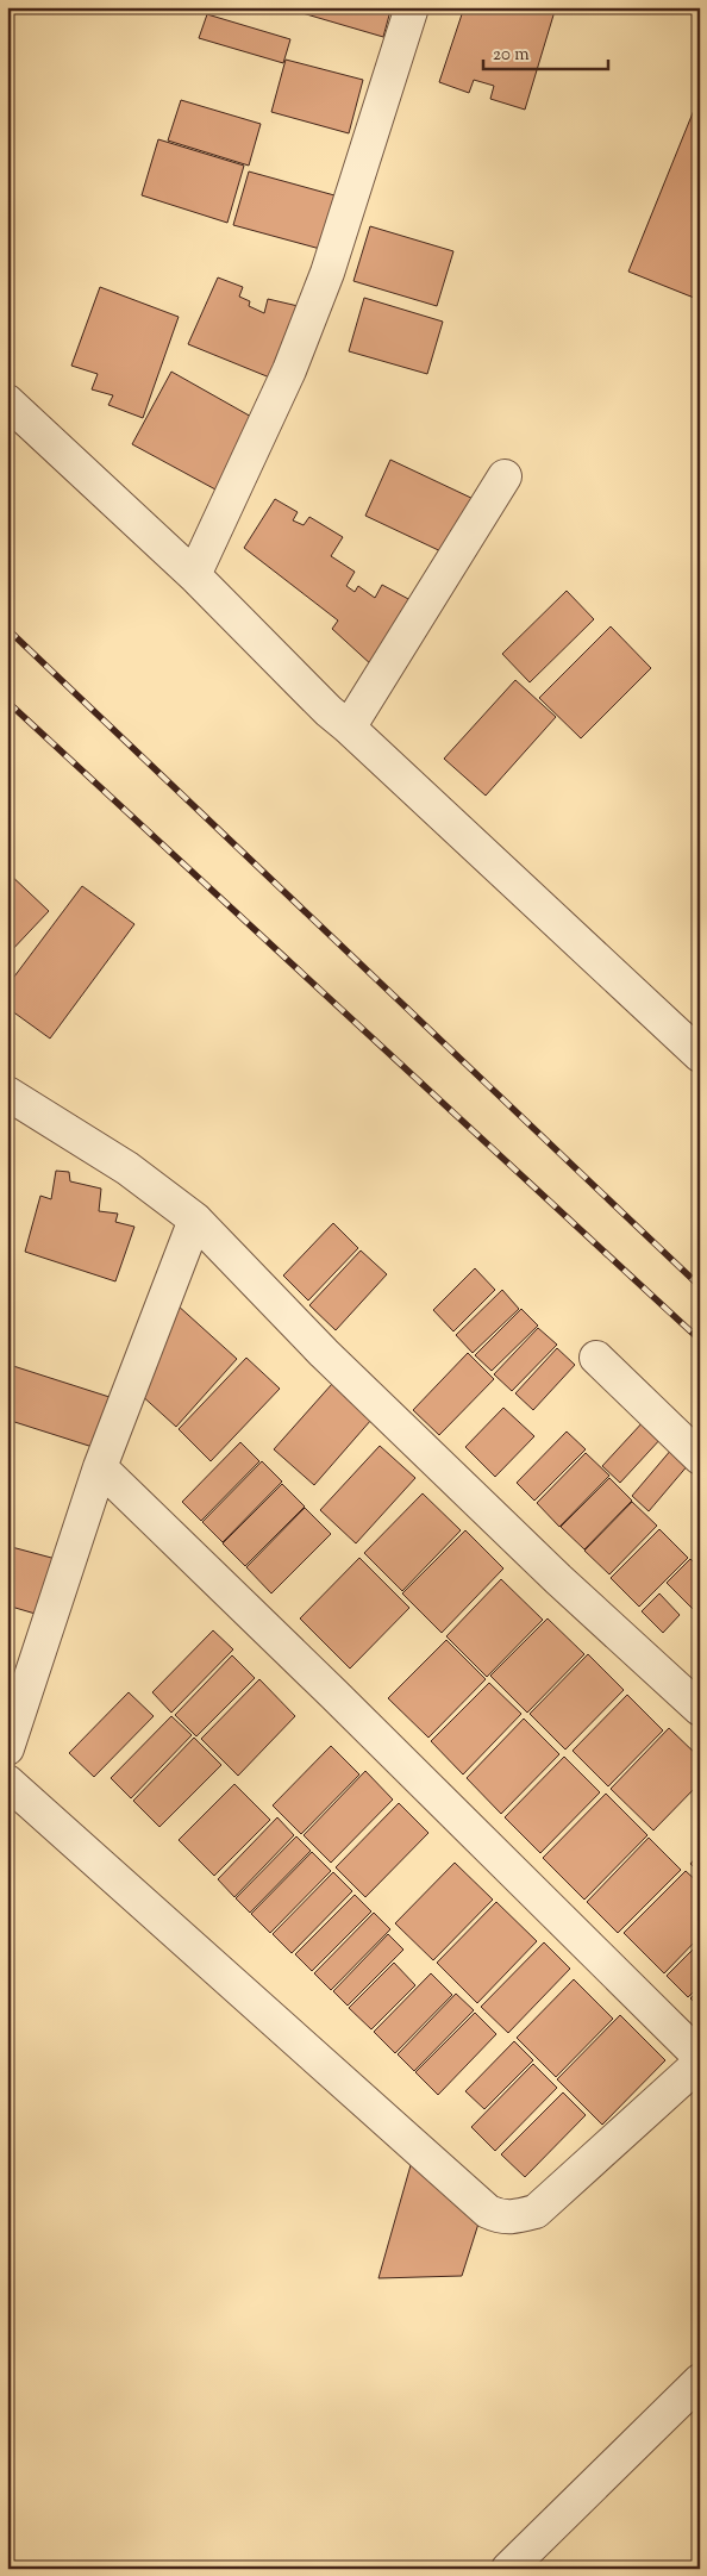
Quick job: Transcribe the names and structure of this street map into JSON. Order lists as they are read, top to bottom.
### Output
{
  "scale_bar": "20 m"
}
